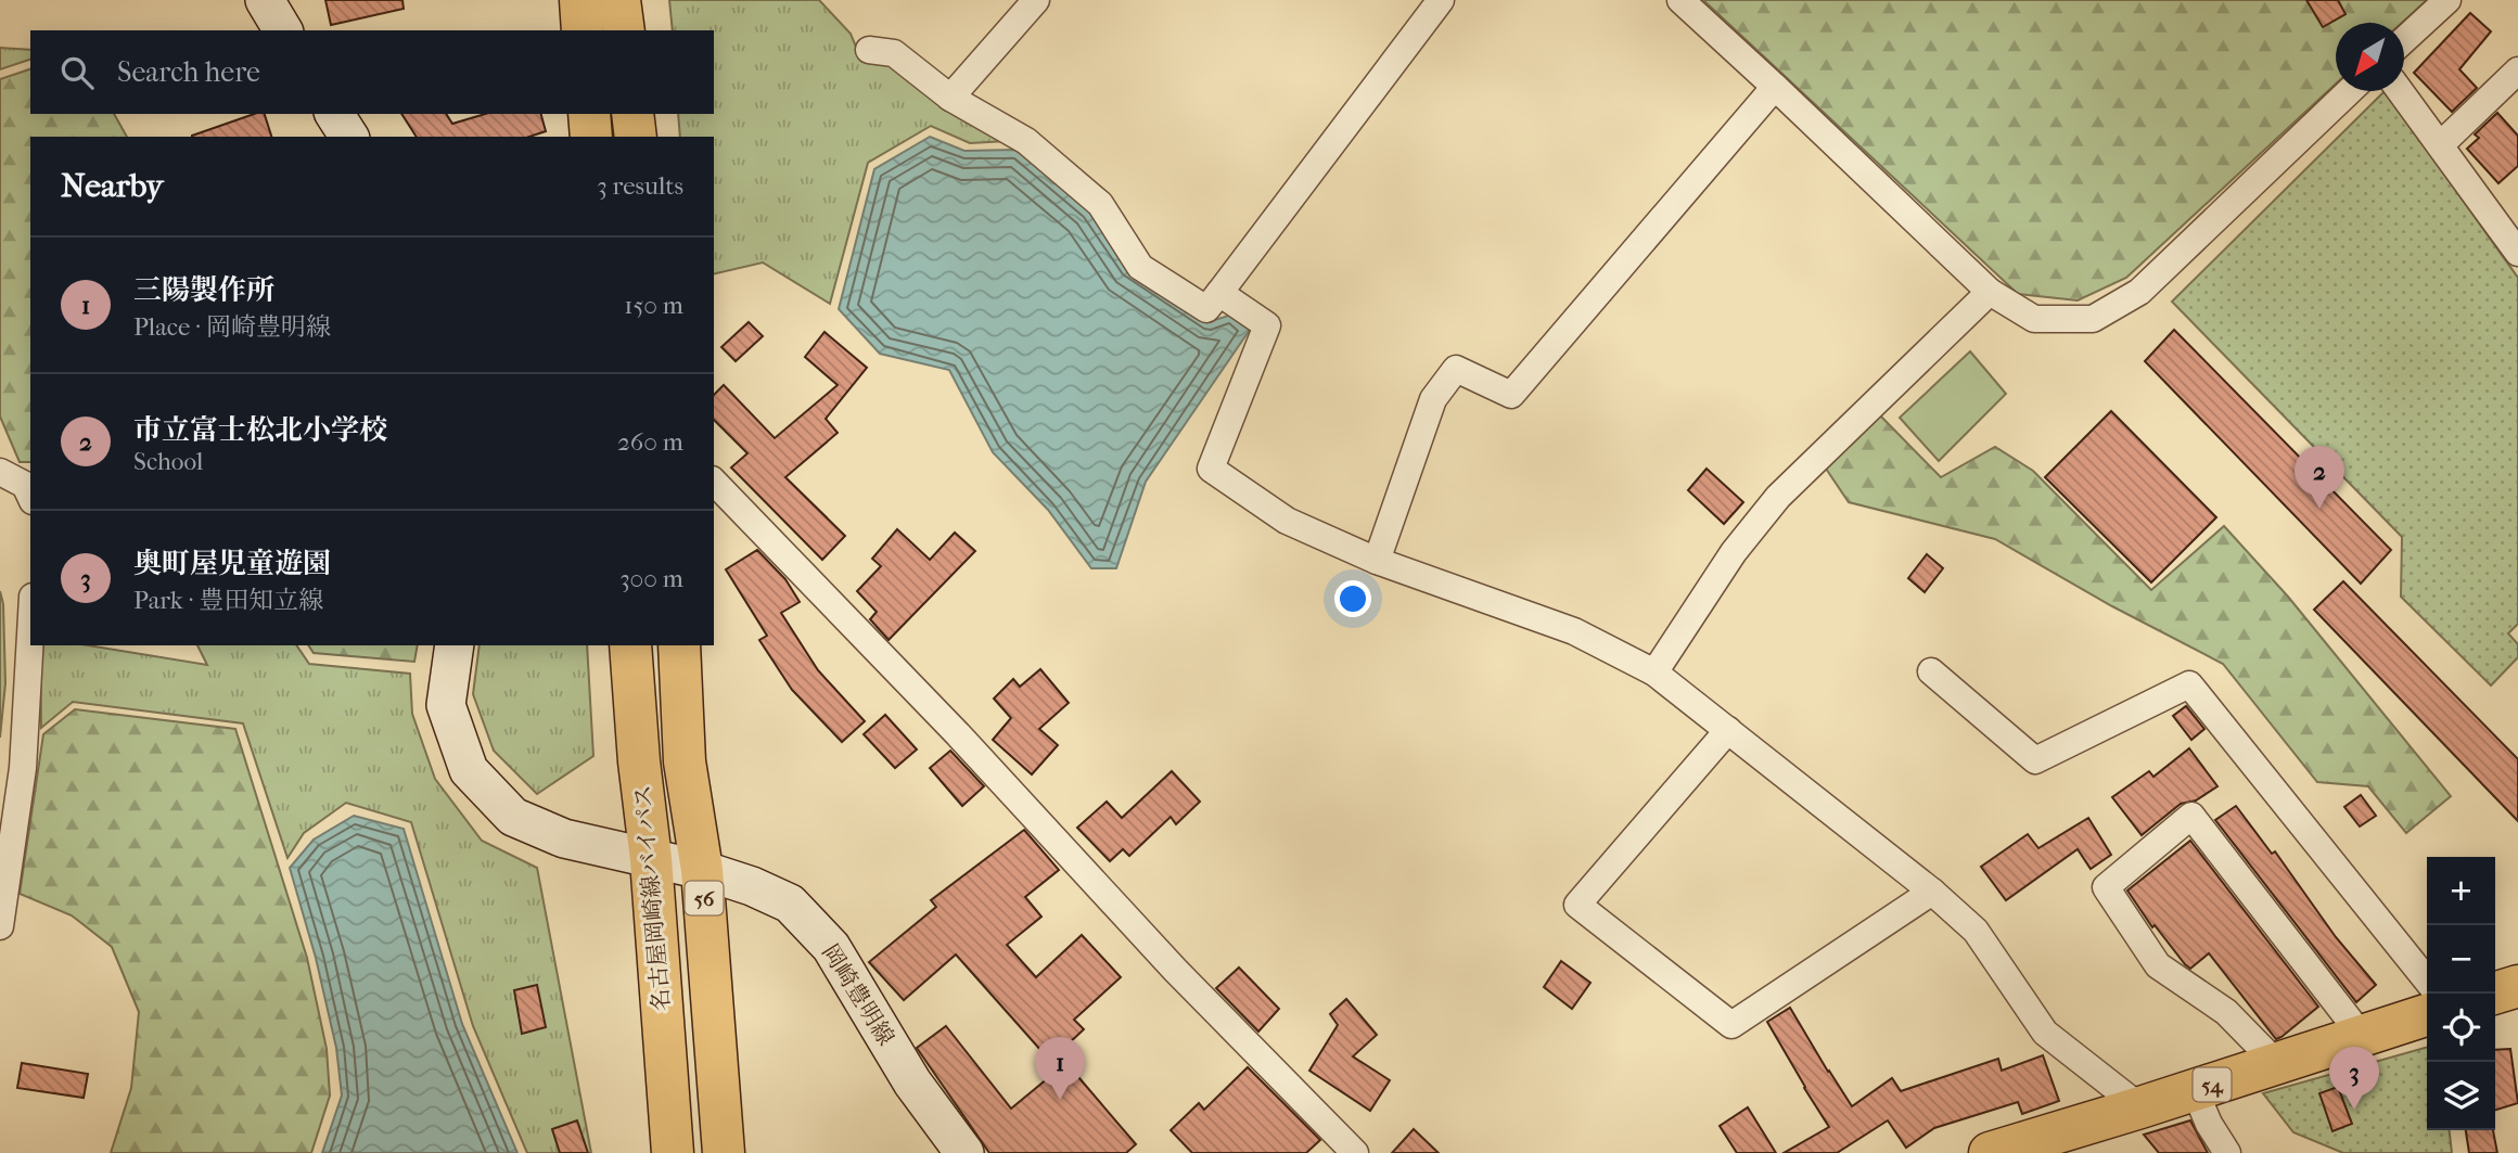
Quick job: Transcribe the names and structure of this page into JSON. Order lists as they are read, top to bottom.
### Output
{
  "streets": {
    "main road": [
      "名古屋岡崎線バイパス",
      "56",
      "岡崎豊明線",
      "54"
    ]
  },
  "crossings": [
    ["名古屋岡崎線バイパス", "岡崎豊明線"]
  ],
  "north": "bottom left",
  "page": {
    "search": "Search here",
    "heading": ["Nearby", "3 results"],
    "list": [
      {
        "mark": "1",
        "name": "三陽製作所",
        "note": "Place · 岡崎豊明線",
        "value": "150 m"
      },
      {
        "mark": "2",
        "name": "市立富士松北小学校",
        "note": "School",
        "value": "260 m"
      },
      {
        "mark": "3",
        "name": "奥町屋児童遊園",
        "note": "Park · 豊田知立線",
        "value": "300 m"
      }
    ],
    "pins": ["2", "1", "3"],
    "map_buttons": ["+", "−"]
  }
}
